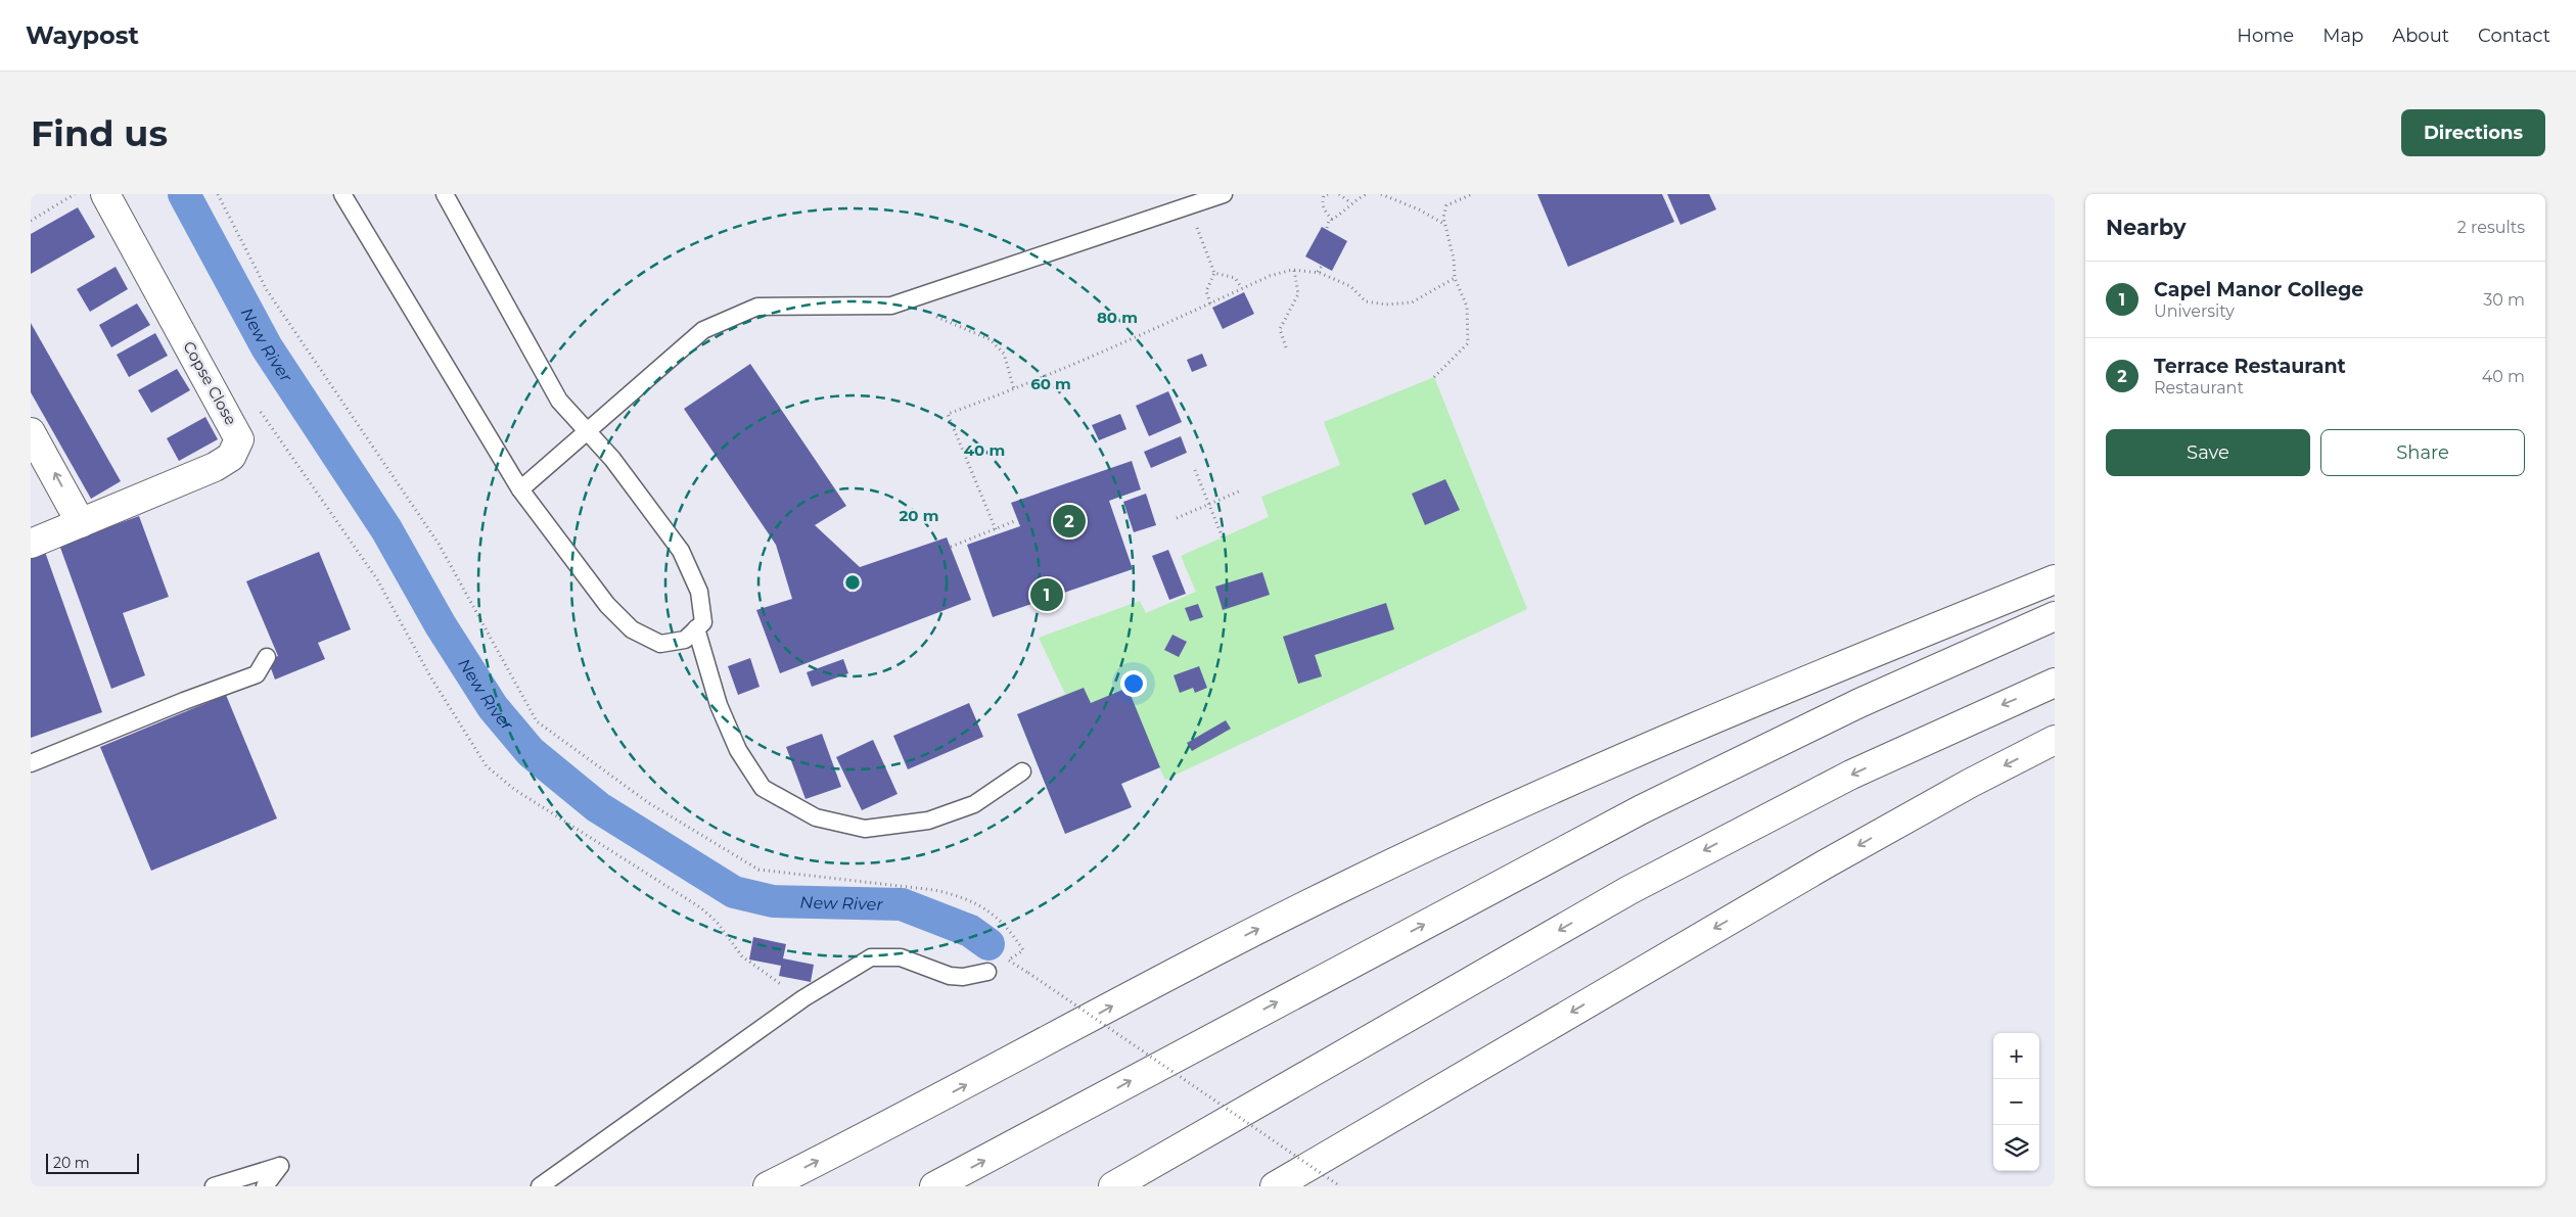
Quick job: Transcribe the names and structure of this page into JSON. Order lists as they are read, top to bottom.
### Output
{
  "streets": {
    "main road": ["Copse Close"]
  },
  "water": ["New River"],
  "scale_bar": "20 m",
  "page": {
    "header": "Waypost",
    "nav": [
      "Home",
      "Map",
      "About",
      "Contact"
    ],
    "buttons": [
      "Directions",
      ["Save", "Share"]
    ],
    "title": "Find us",
    "heading": ["Nearby", "2 results"],
    "list": [
      {
        "mark": "1",
        "name": "Capel Manor College",
        "note": "University",
        "value": "30 m"
      },
      {
        "mark": "2",
        "name": "Terrace Restaurant",
        "note": "Restaurant",
        "value": "40 m"
      }
    ],
    "pins": ["2", "1"],
    "map_buttons": ["+", "−"],
    "scale": "20 m"
  },
  "rings": [
    "80 m",
    "60 m",
    "40 m",
    "20 m"
  ]
}
